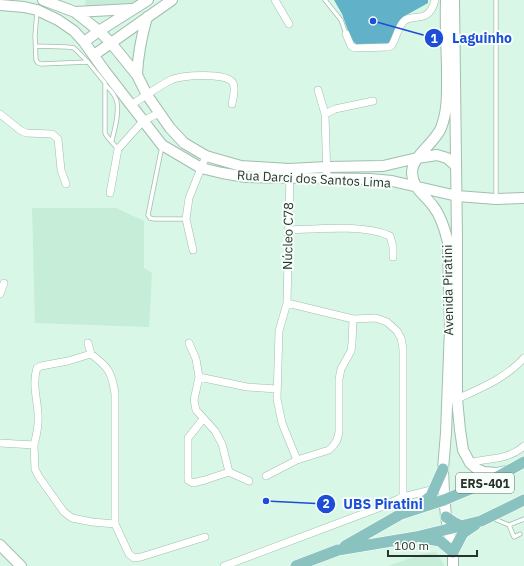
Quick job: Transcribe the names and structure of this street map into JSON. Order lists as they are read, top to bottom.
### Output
{
  "streets": {
    "main road": ["ERS-401"],
    "street": ["Rua Darci dos Santos Lima", "Núcleo C78", "Avenida Piratini"]
  },
  "crossings": [
    ["Rua Darci dos Santos Lima", "Núcleo C78"],
    ["Rua Darci dos Santos Lima", "Avenida Piratini"],
    ["Avenida Piratini", "ERS-401"]
  ],
  "places": ["Laguinho", "UBS Piratini"],
  "scale_bar": "100 m"
}
